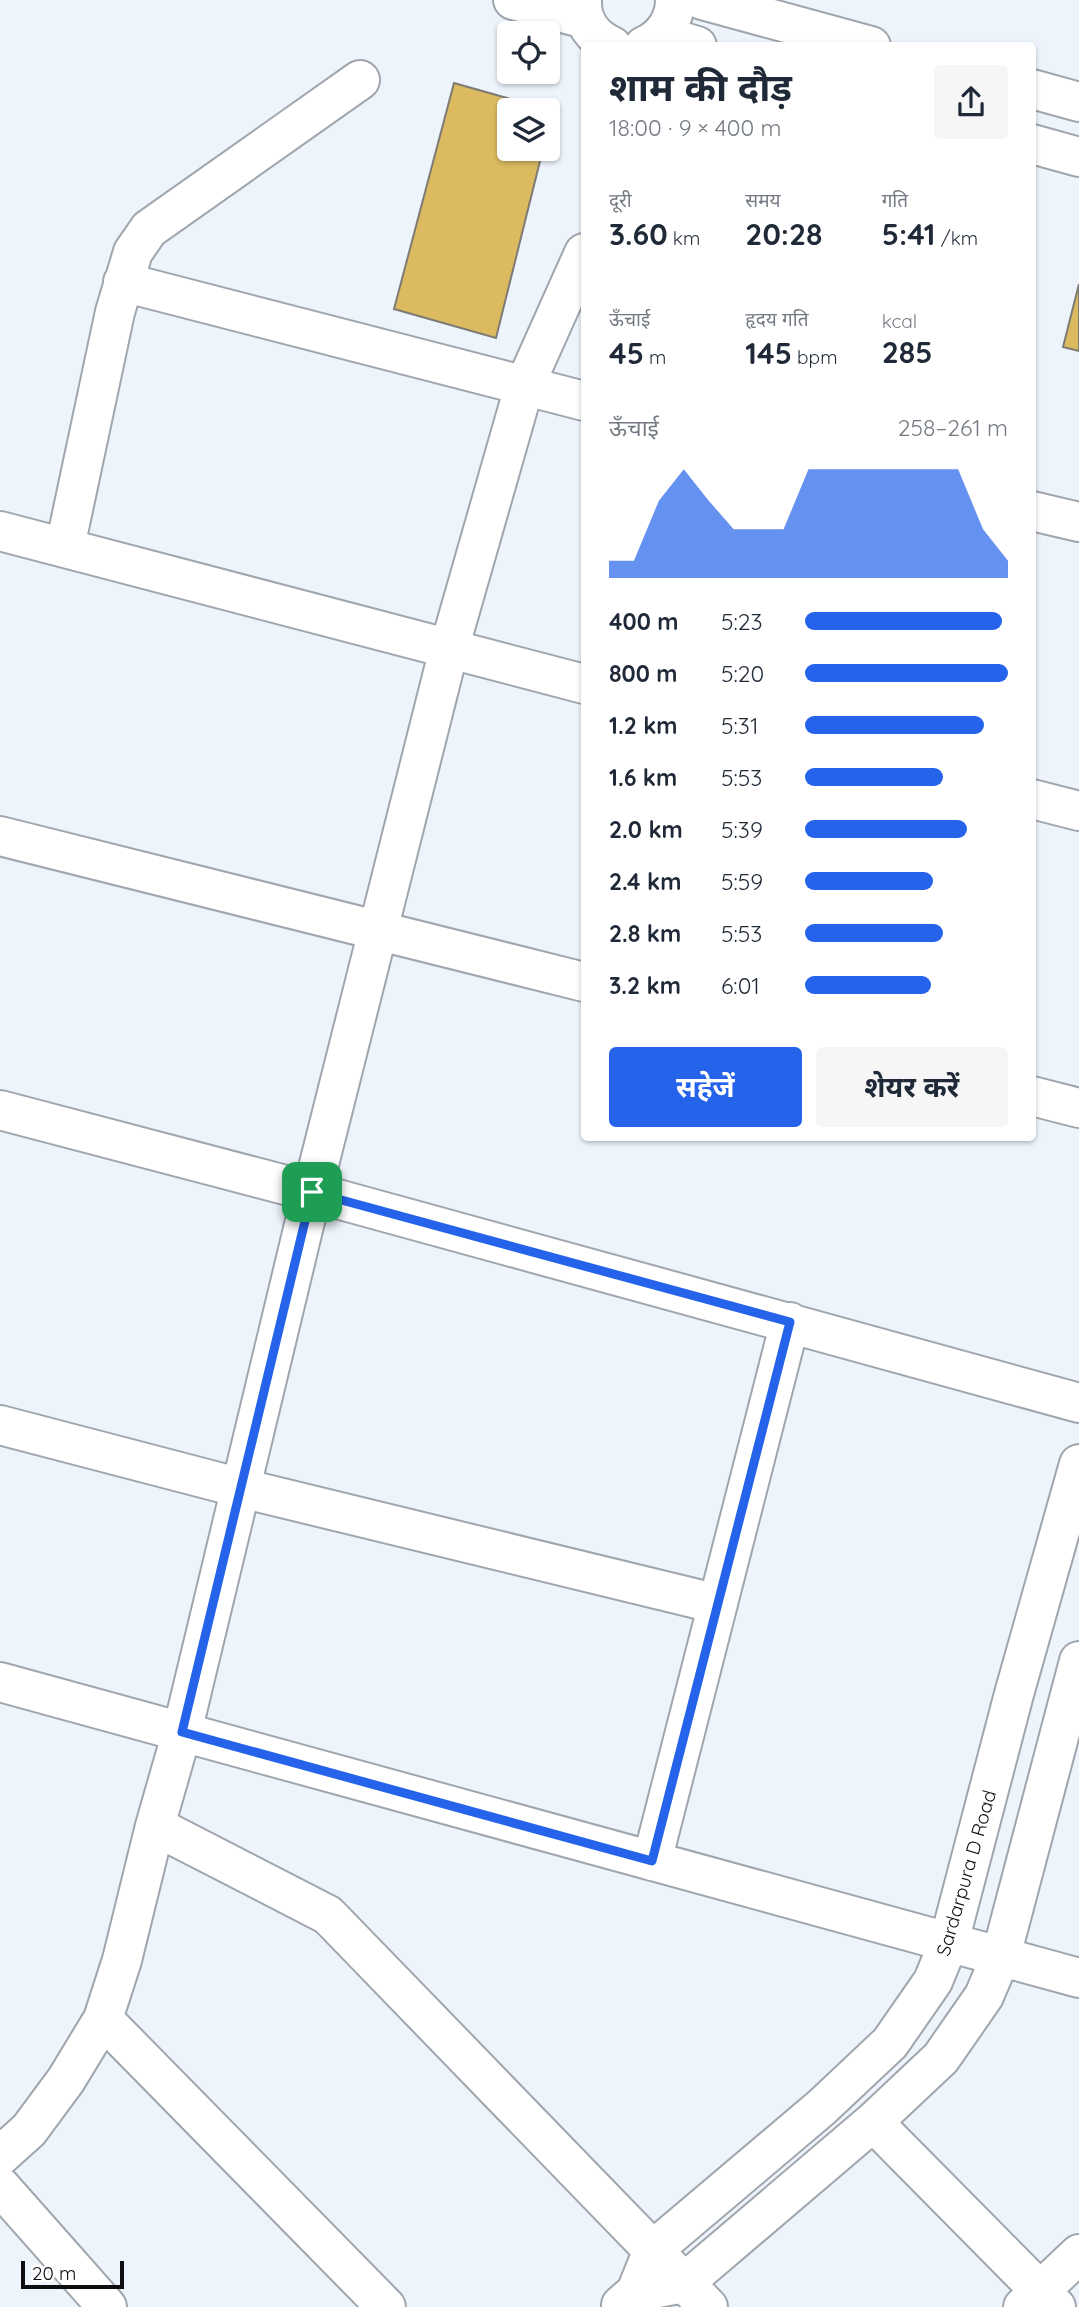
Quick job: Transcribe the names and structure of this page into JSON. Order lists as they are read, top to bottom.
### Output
{
  "streets": {
    "street": ["Sardarpura D Road"]
  },
  "scale_bar": "20 m",
  "page": {
    "heading": ["शाम की दौड़", "18:00 · 9 × 400 m"],
    "stats": [
      ["दूरी", "3.60 km"],
      ["समय", "20:28"],
      ["गति", "5:41 /km"],
      ["ऊँचाई", "45 m"],
      ["हृदय गति", "145 bpm"],
      ["kcal", "285"]
    ],
    "chart": ["ऊँचाई", "258–261 m"],
    "list": [
      {
        "name": "400 m",
        "note": "5:23"
      },
      {
        "name": "800 m",
        "note": "5:20"
      },
      {
        "name": "1.2 km",
        "note": "5:31"
      },
      {
        "name": "1.6 km",
        "note": "5:53"
      },
      {
        "name": "2.0 km",
        "note": "5:39"
      },
      {
        "name": "2.4 km",
        "note": "5:59"
      },
      {
        "name": "2.8 km",
        "note": "5:53"
      },
      {
        "name": "3.2 km",
        "note": "6:01"
      }
    ],
    "buttons": ["सहेजें", "शेयर करें"],
    "scale": "20 m"
  }
}
